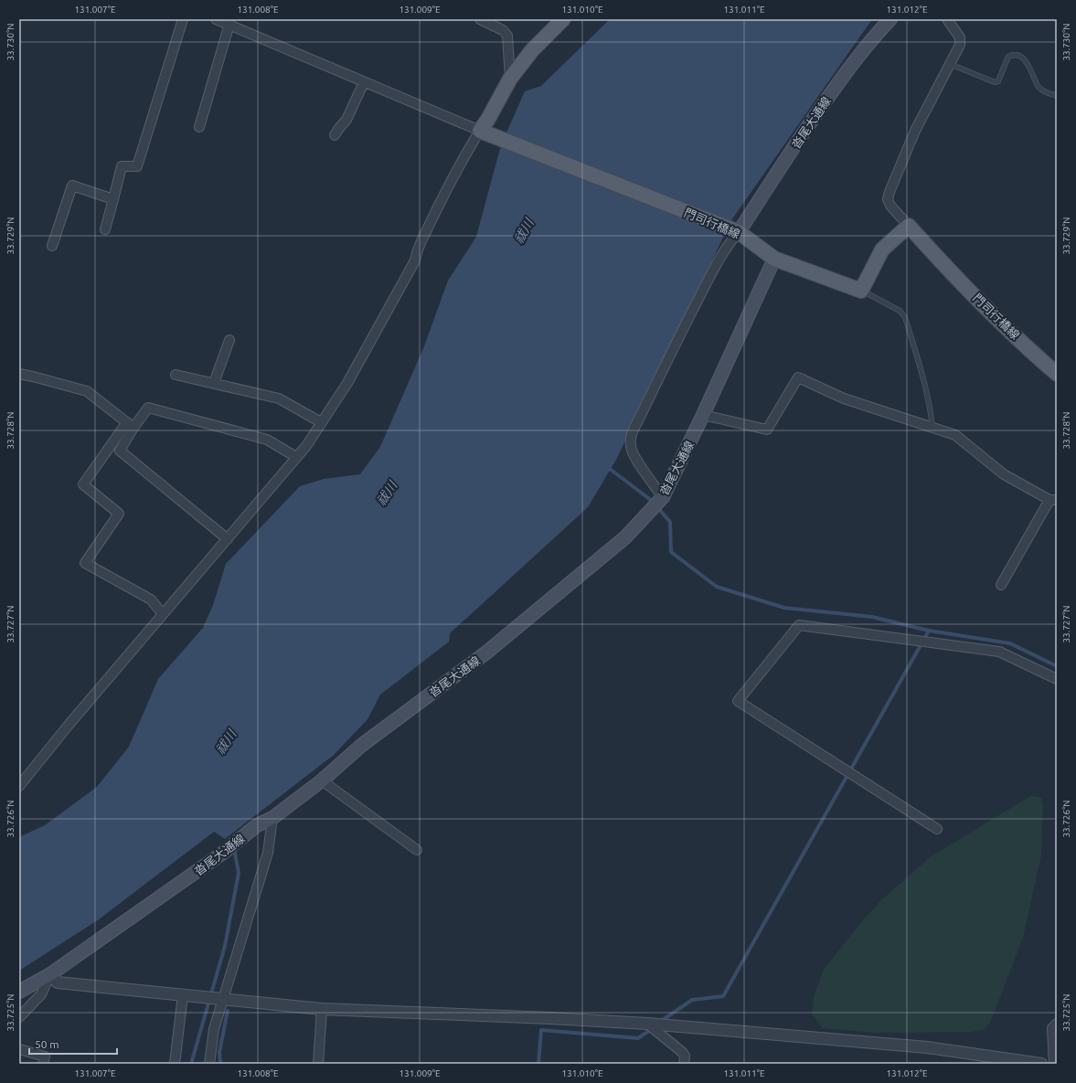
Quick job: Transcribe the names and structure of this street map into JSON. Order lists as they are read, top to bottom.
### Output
{
  "streets": {
    "main road": ["沓尾大通線", "門司行橋線"]
  },
  "crossings": [
    ["沓尾大通線", "門司行橋線"]
  ],
  "water": ["祓川"],
  "scale_bar": "50 m",
  "coordinates": [
    "131.007°E",
    "131.008°E",
    "131.009°E",
    "131.010°E",
    "131.011°E",
    "131.012°E",
    "33.730°N",
    "33.729°N",
    "33.728°N",
    "33.727°N",
    "33.726°N",
    "33.725°N"
  ]
}
